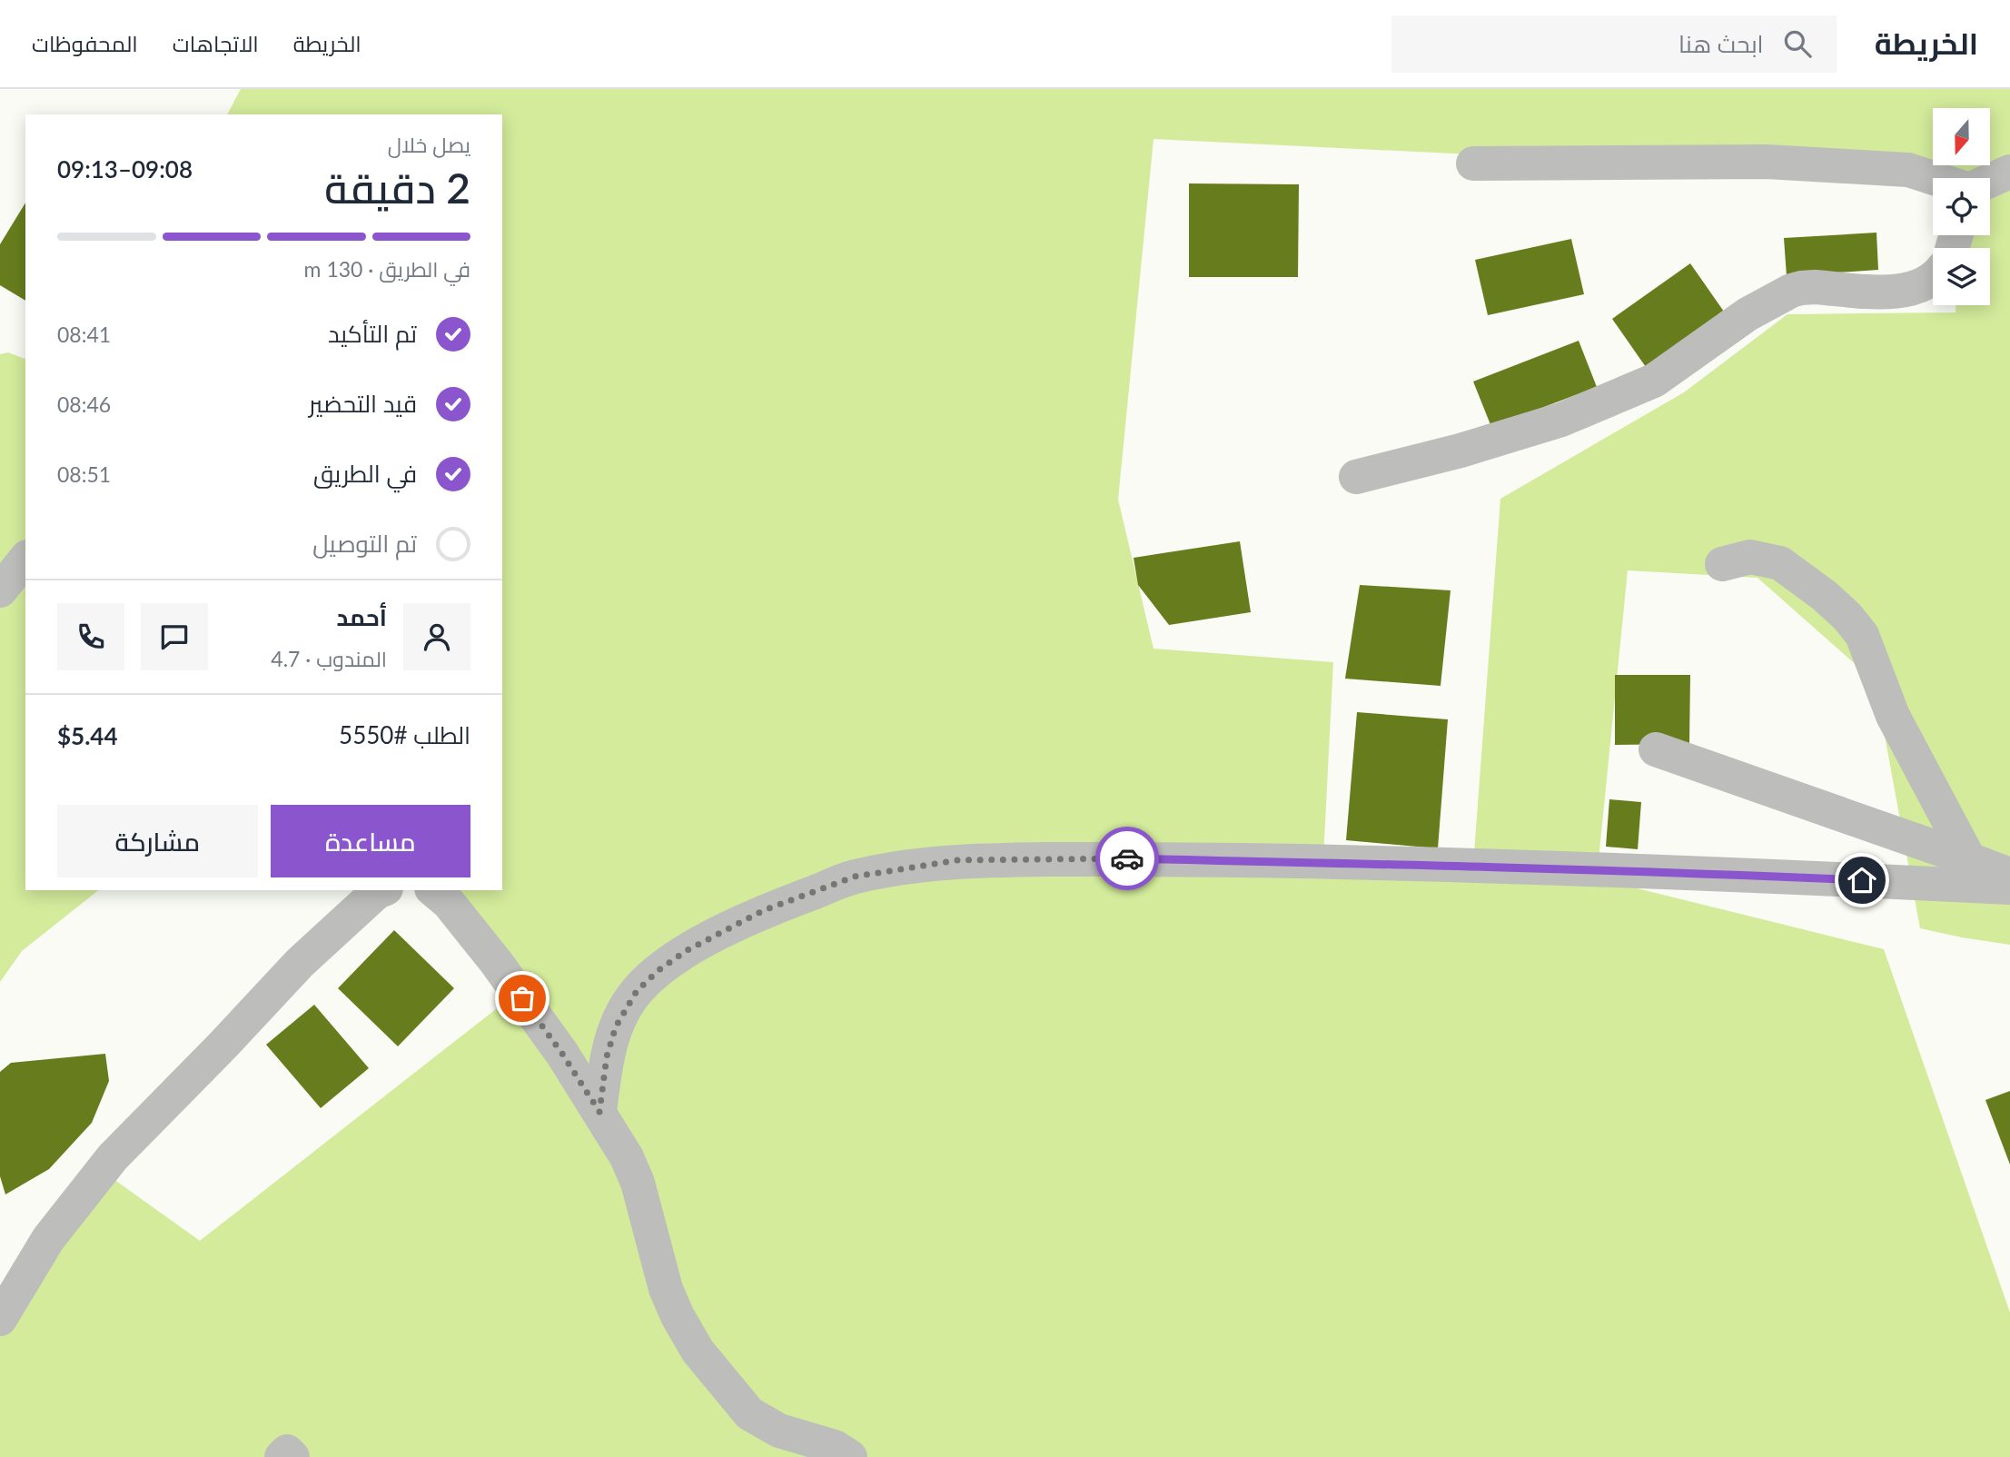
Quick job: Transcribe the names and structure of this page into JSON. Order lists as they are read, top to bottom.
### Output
{
  "north": "bottom",
  "page": {
    "header": "الخريطة",
    "search": "ابحث هنا",
    "nav": ["الخريطة", "الاتجاهات", "المحفوظات"],
    "heading": ["2 دقيقة", "يصل خلال", "09:08–09:13"],
    "panel": [
      "أحمد",
      "المندوب · 4.7",
      "الطلب #5550",
      "$5.44"
    ],
    "bar": "في الطريق · 130 m",
    "list": [
      ["تم التأكيد", "08:41"],
      ["قيد التحضير", "08:46"],
      ["في الطريق", "08:51"],
      "تم التوصيل"
    ],
    "buttons": ["مساعدة", "مشاركة"]
  }
}
